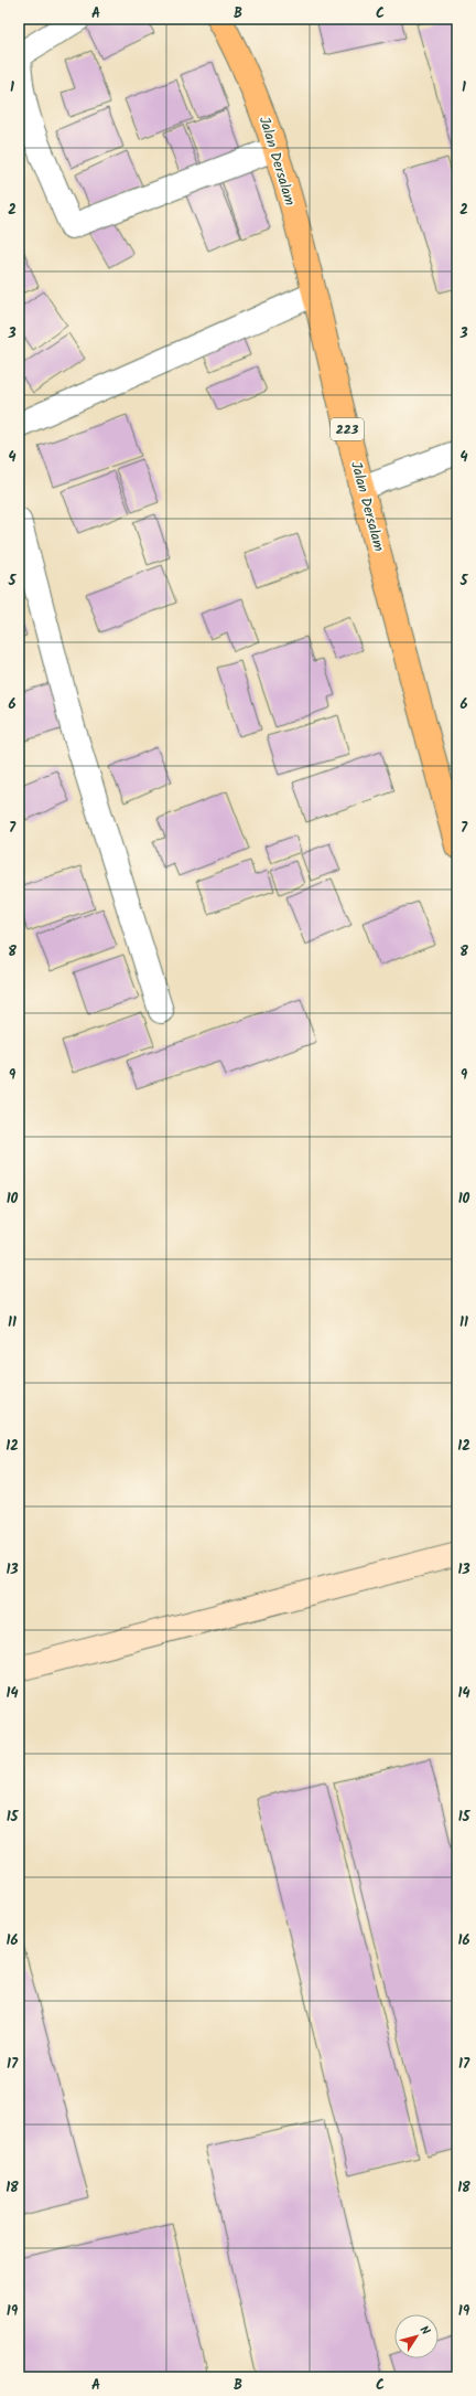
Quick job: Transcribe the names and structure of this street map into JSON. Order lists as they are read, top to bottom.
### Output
{
  "streets": {
    "main road": ["Jalan Dersalam", "223"]
  },
  "north": "top right",
  "grid": {
    "columns": ["A", "B", "C"],
    "rows": [
      "1",
      "2",
      "3",
      "4",
      "5",
      "6",
      "7",
      "8",
      "9",
      "10",
      "11",
      "12",
      "13",
      "14",
      "15",
      "16",
      "17",
      "18",
      "19"
    ]
  }
}
